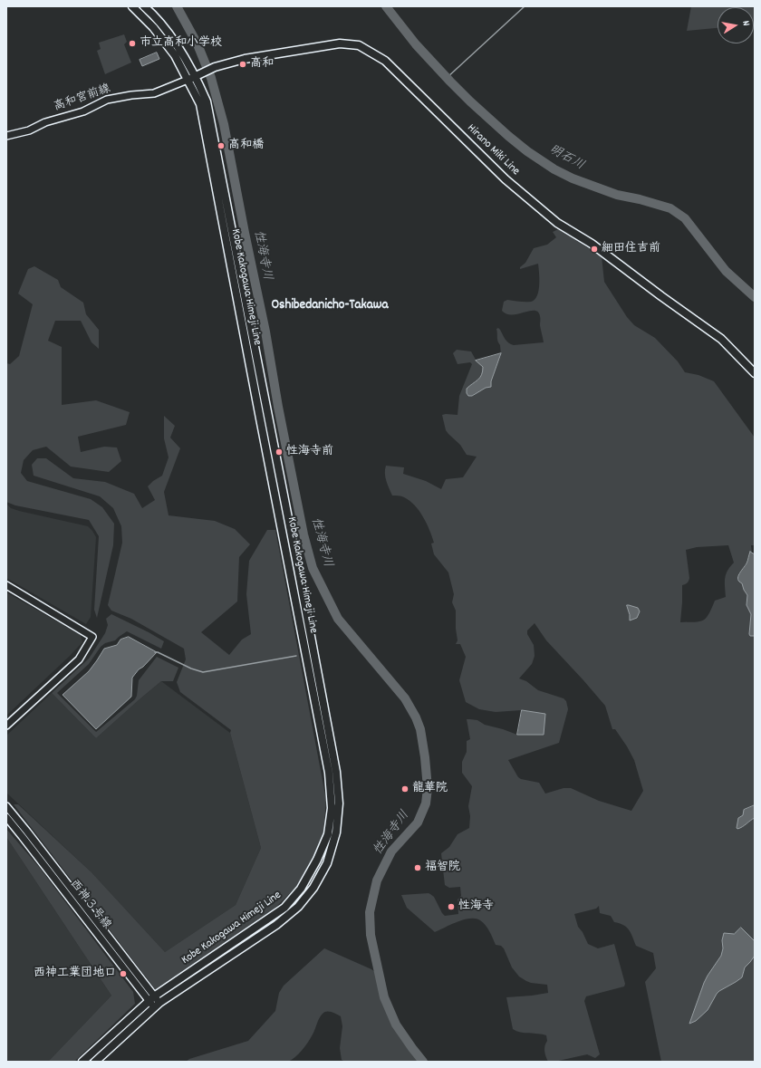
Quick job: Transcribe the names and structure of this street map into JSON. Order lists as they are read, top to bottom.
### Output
{
  "streets": {
    "main road": ["Hirano Miki Line", "Kobe Kakogawa Himeji Line"],
    "street": ["高和宮前線", "西神３号線"]
  },
  "crossings": [
    ["高和宮前線", "Hirano Miki Line"],
    ["高和宮前線", "Kobe Kakogawa Himeji Line"],
    ["Hirano Miki Line", "Kobe Kakogawa Himeji Line"],
    ["Kobe Kakogawa Himeji Line", "西神３号線"]
  ],
  "districts": ["Oshibedanicho-Takawa"],
  "water": ["明石川", "性海寺川"],
  "places": [
    "市立高和小学校",
    "高和",
    "高和橋",
    "細田住吉前",
    "性海寺前",
    "龍華院",
    "福智院",
    "性海寺",
    "西神工業団地口"
  ],
  "north": "right"
}
